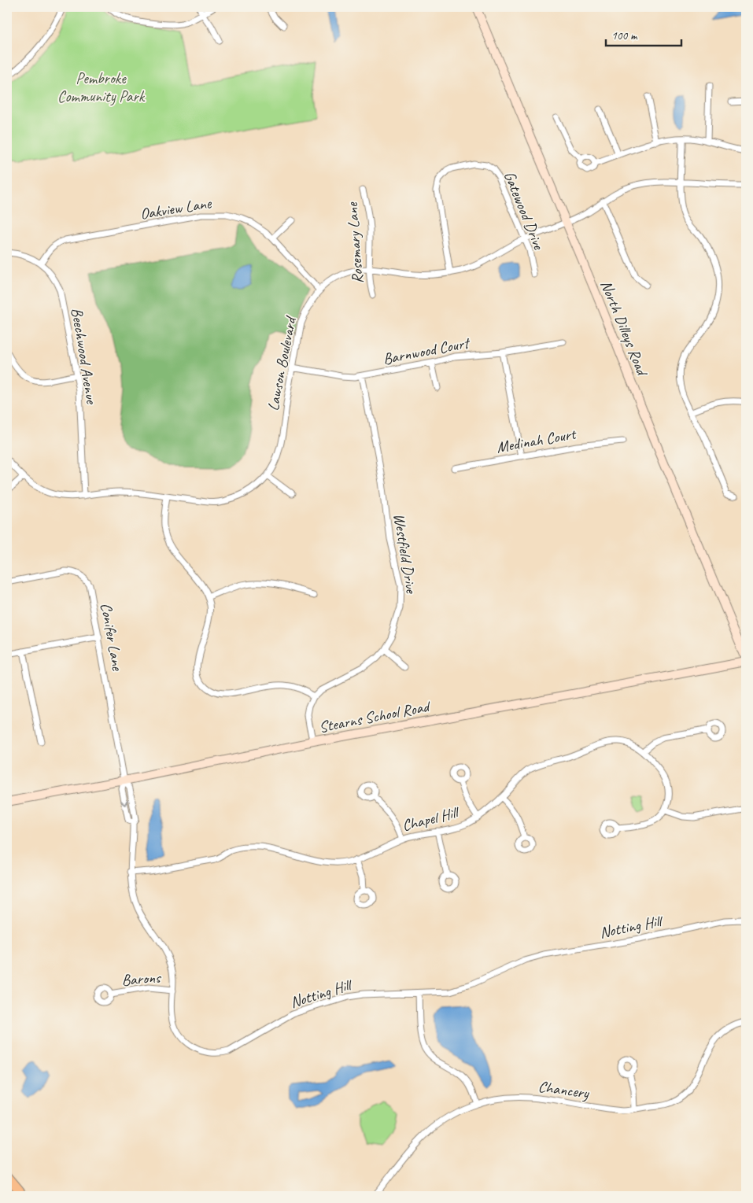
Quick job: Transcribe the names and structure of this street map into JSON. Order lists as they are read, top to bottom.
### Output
{
  "streets": {
    "main road": ["North Dilleys Road", "Stearns School Road"],
    "street": [
      "Oakview Lane",
      "Gatewood Drive",
      "Rosemary Lane",
      "Barnwood Court",
      "Beechwood Avenue",
      "Lawson Boulevard",
      "Medinah Court",
      "Westfield Drive",
      "Conifer Lane",
      "Chapel Hill",
      "Notting Hill",
      "Barons",
      "Chancery"
    ]
  },
  "crossings": [
    ["Oakview Lane", "Beechwood Avenue"],
    ["Oakview Lane", "Lawson Boulevard"],
    ["Gatewood Drive", "Lawson Boulevard"],
    ["Rosemary Lane", "Lawson Boulevard"],
    ["North Dilleys Road", "Lawson Boulevard"],
    ["Barnwood Court", "Lawson Boulevard"],
    ["Barnwood Court", "Westfield Drive"],
    ["Beechwood Avenue", "Lawson Boulevard"],
    ["Conifer Lane", "Stearns School Road"],
    ["Conifer Lane", "Notting Hill"],
    ["Stearns School Road", "Notting Hill"],
    ["Chapel Hill", "Notting Hill"],
    ["Notting Hill", "Barons"]
  ],
  "parks": ["Pembroke Community Park"],
  "scale_bar": "100 m"
}
